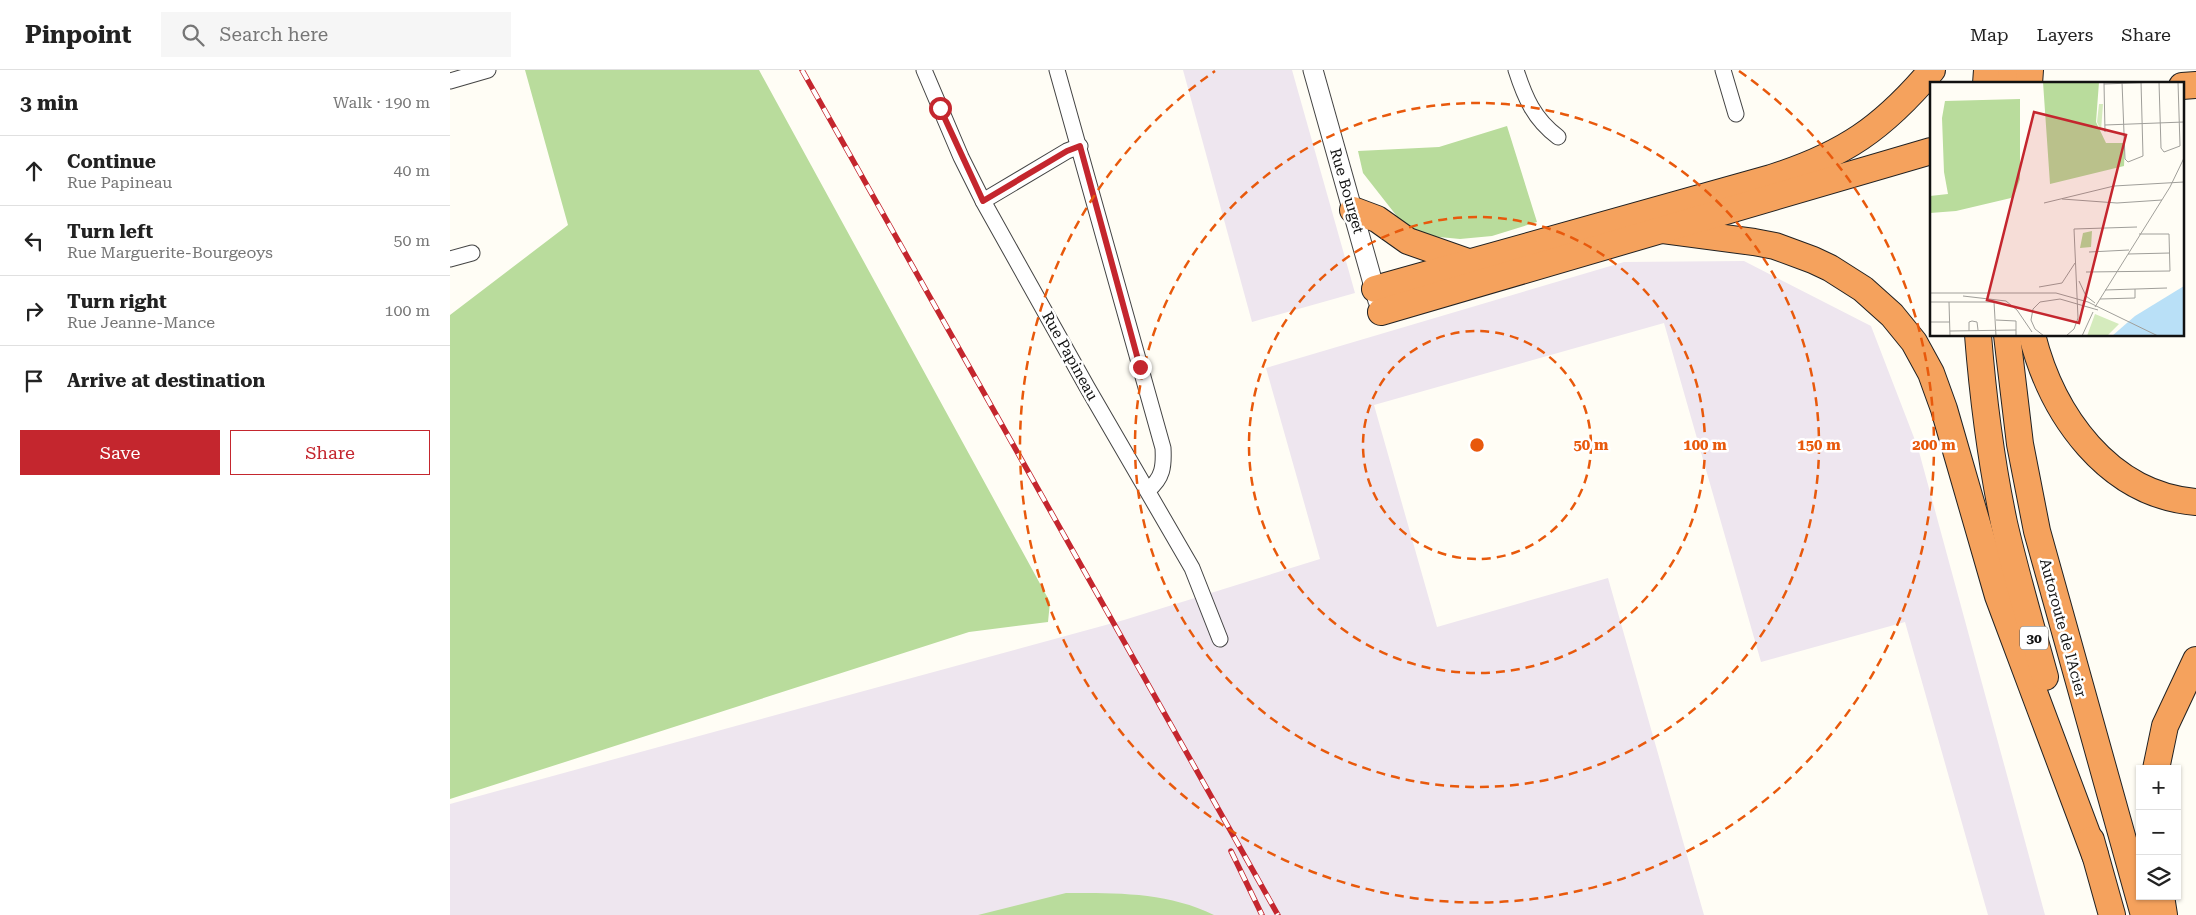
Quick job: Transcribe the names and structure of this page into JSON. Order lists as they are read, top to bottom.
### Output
{
  "streets": {
    "highway": ["Autoroute de l'Acier", "30"],
    "street": ["Rue Bourget", "Rue Papineau"]
  },
  "page": {
    "header": "Pinpoint",
    "search": "Search here",
    "nav": ["Map", "Layers", "Share"],
    "heading": ["3 min", "Walk · 190 m"],
    "list": [
      ["Continue", "Rue Papineau", "40 m"],
      ["Turn left", "Rue Marguerite-Bourgeoys", "50 m"],
      ["Turn right", "Rue Jeanne-Mance", "100 m"],
      "Arrive at destination"
    ],
    "buttons": ["Save", "Share"],
    "map_buttons": ["+", "−"]
  },
  "rings": [
    "50 m",
    "100 m",
    "150 m",
    "200 m"
  ]
}
